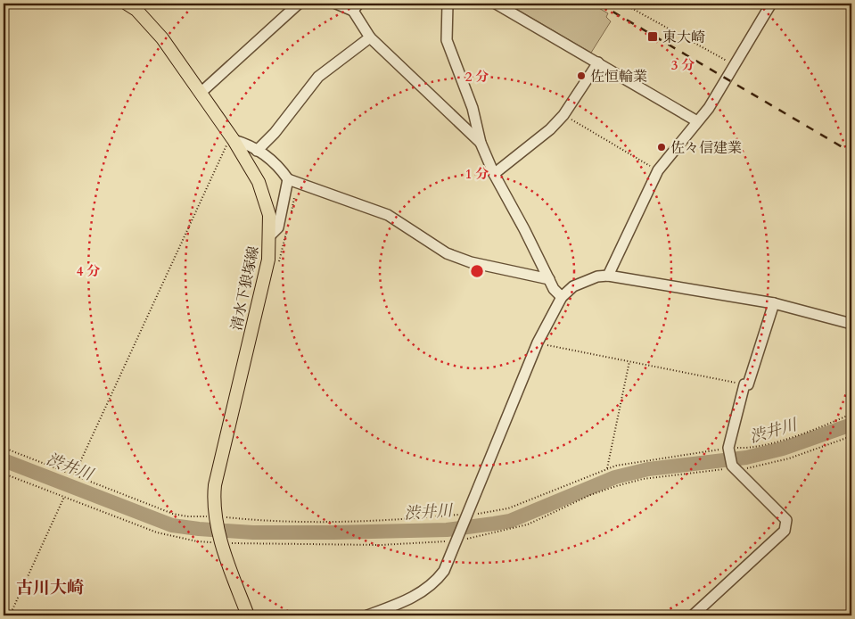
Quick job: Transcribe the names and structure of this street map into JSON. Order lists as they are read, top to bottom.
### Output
{
  "streets": {
    "main road": ["清水下狼塚線"]
  },
  "districts": ["古川大崎"],
  "water": ["渋井川"],
  "places": {
    "transit": ["東大崎"],
    "other": ["佐恒輪業", "佐々信建業"]
  },
  "rings": [
    "3 分",
    "2 分",
    "1 分",
    "4 分"
  ]
}
